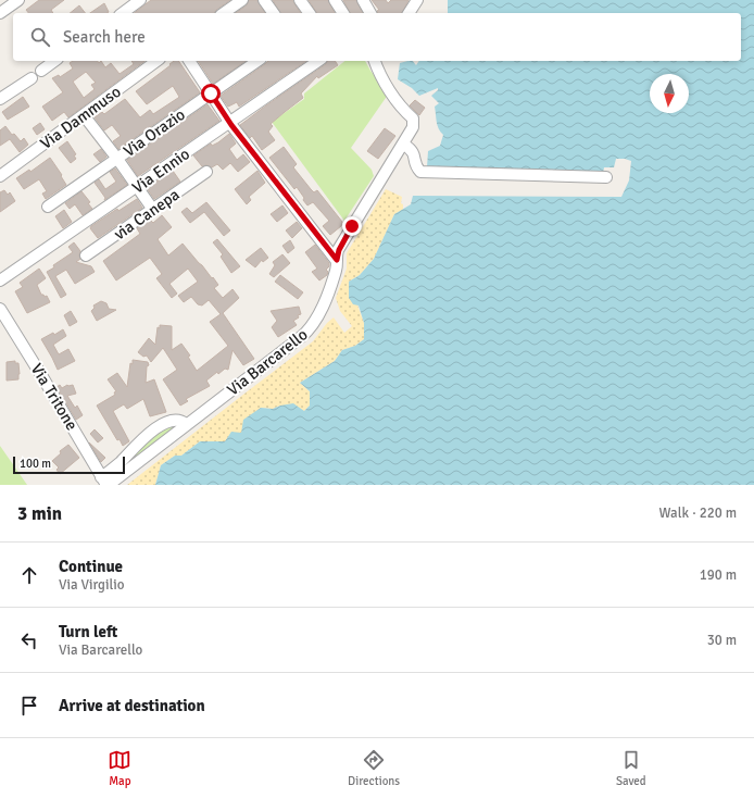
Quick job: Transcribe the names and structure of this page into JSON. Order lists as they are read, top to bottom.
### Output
{
  "streets": {
    "street": [
      "Via Dammuso",
      "Via Orazio",
      "Via Ennio",
      "via Canepa",
      "Via Barcarello",
      "Via Tritone"
    ]
  },
  "crossings": [
    ["Via Barcarello", "Via Tritone"]
  ],
  "scale_bar": "100 m",
  "north": "bottom",
  "page": {
    "search": "Search here",
    "scale": "100 m",
    "heading": ["3 min", "Walk · 220 m"],
    "list": [
      ["Continue", "Via Virgilio", "190 m"],
      ["Turn left", "Via Barcarello", "30 m"],
      "Arrive at destination"
    ],
    "nav": ["Map", "Directions", "Saved"]
  }
}
